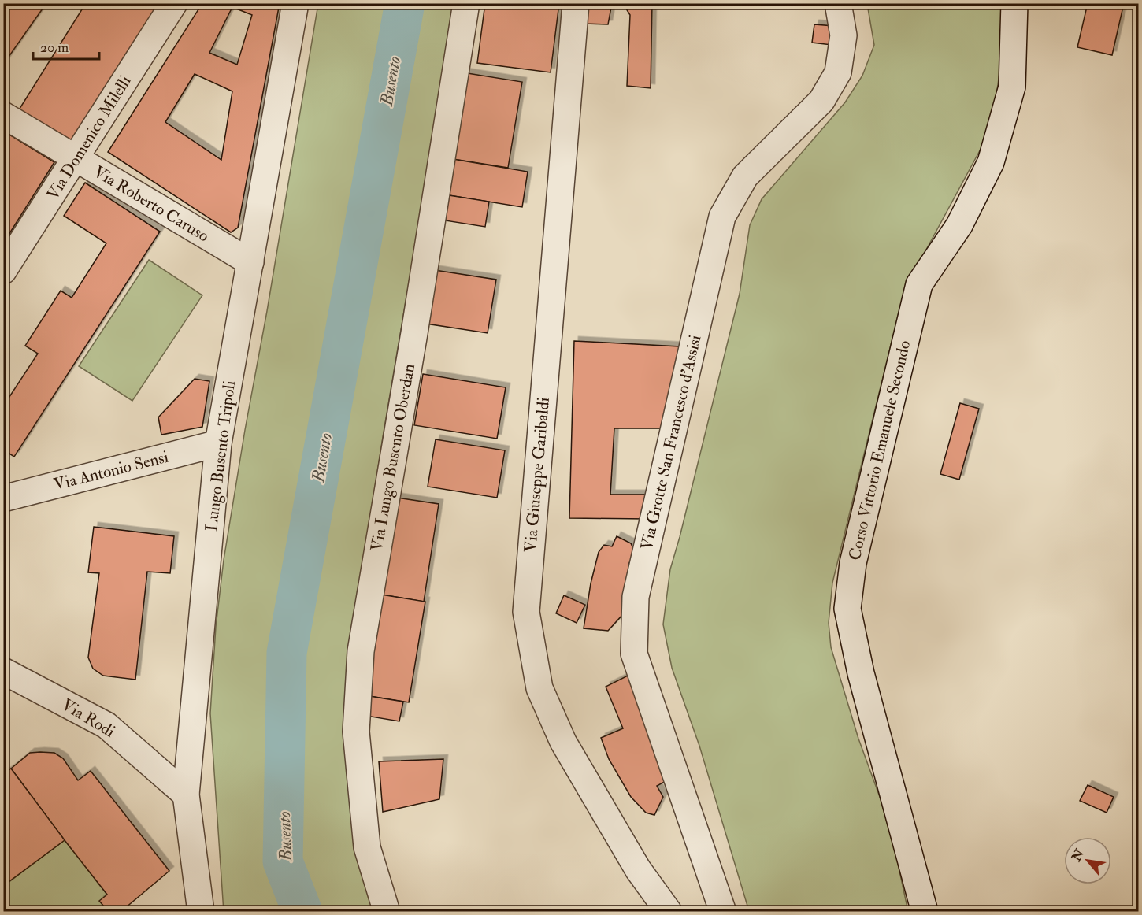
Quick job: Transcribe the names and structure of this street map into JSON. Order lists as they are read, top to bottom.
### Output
{
  "streets": {
    "street": [
      "Via Domenico Milelli",
      "Via Roberto Caruso",
      "Via Grotte San Francesco d'Assisi",
      "Corso Vittorio Emanuele Secondo",
      "Lungo Busento Tripoli",
      "Via Lungo Busento Oberdan",
      "Via Antonio Sensi",
      "Via Giuseppe Garibaldi",
      "Via Rodi"
    ]
  },
  "crossings": [
    ["Via Domenico Milelli", "Via Roberto Caruso"],
    ["Via Roberto Caruso", "Lungo Busento Tripoli"],
    ["Lungo Busento Tripoli", "Via Antonio Sensi"],
    ["Lungo Busento Tripoli", "Via Rodi"]
  ],
  "water": ["Busento"],
  "scale_bar": "20 m",
  "north": "top left"
}
